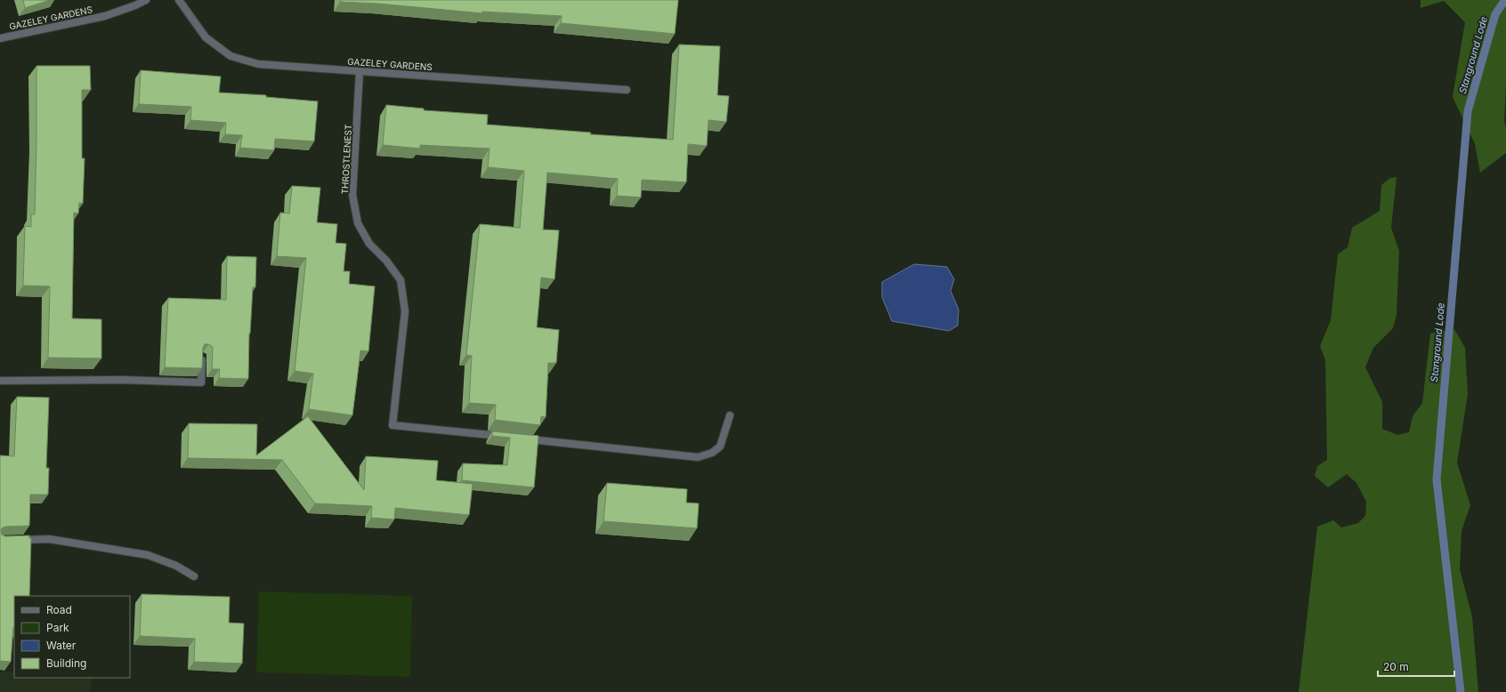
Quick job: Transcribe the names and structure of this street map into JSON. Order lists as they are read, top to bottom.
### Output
{
  "streets": {
    "street": ["GAZELEY GARDENS", "THROSTLENEST"]
  },
  "crossings": [
    ["GAZELEY GARDENS", "THROSTLENEST"]
  ],
  "water": ["Stanground Lode"],
  "legend": [
    "Road",
    "Park",
    "Water",
    "Building"
  ],
  "scale_bar": "20 m"
}
